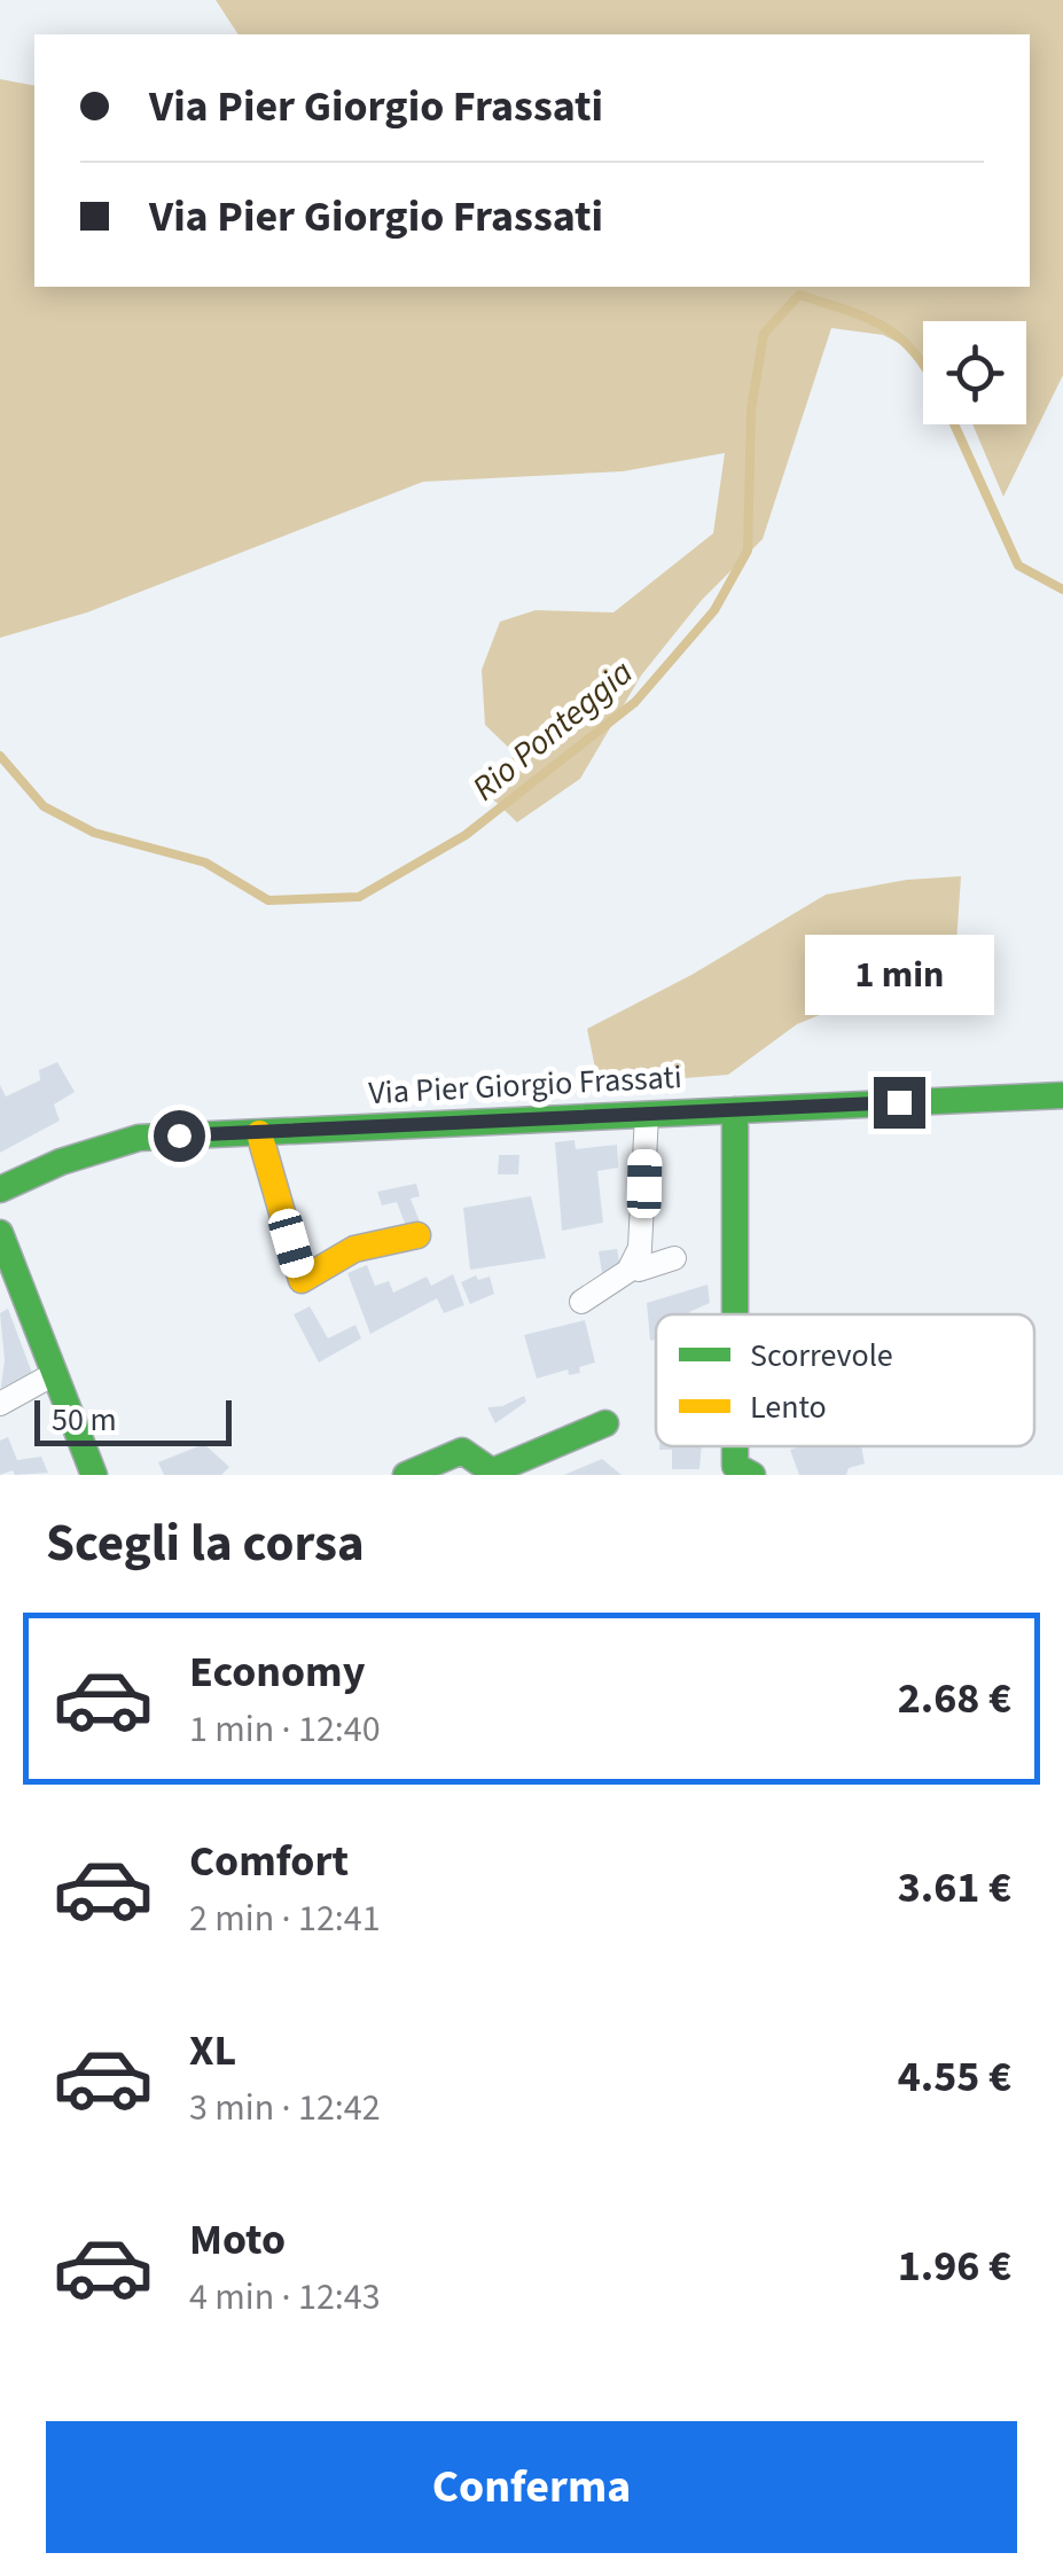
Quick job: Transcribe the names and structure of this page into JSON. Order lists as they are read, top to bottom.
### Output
{
  "streets": {
    "street": ["Via Pier Giorgio Frassati"]
  },
  "water": ["Rio Ponteggia"],
  "legend": ["Scorrevole", "Lento"],
  "scale_bar": "50 m",
  "page": {
    "banner": ["Via Pier Giorgio Frassati", "Via Pier Giorgio Frassati"],
    "bubble": "1 min",
    "scale": "50 m",
    "heading": "Scegli la corsa",
    "list": [
      {
        "name": "Economy",
        "note": "1 min · 12:40",
        "value": "2.68 €"
      },
      {
        "name": "Comfort",
        "note": "2 min · 12:41",
        "value": "3.61 €"
      },
      {
        "name": "XL",
        "note": "3 min · 12:42",
        "value": "4.55 €"
      },
      {
        "name": "Moto",
        "note": "4 min · 12:43",
        "value": "1.96 €"
      }
    ],
    "buttons": "Conferma"
  }
}
